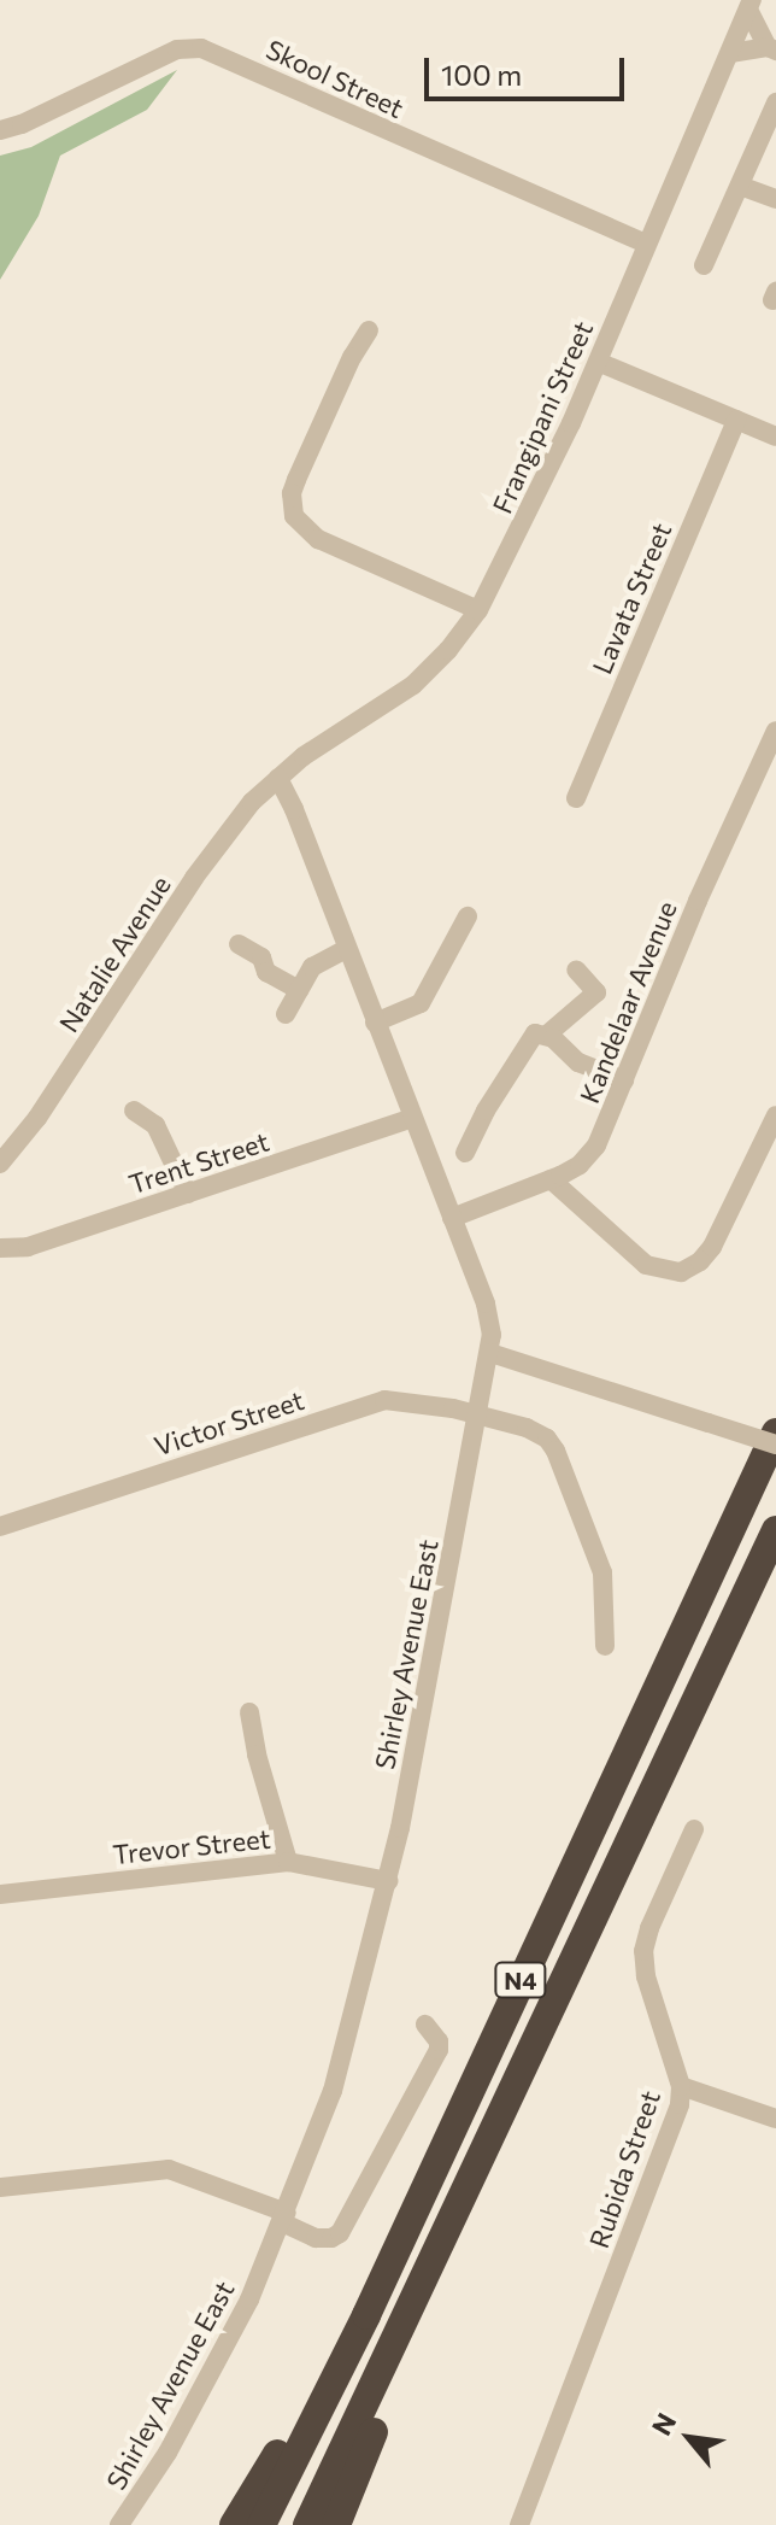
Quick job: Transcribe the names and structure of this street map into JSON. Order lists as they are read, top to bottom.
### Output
{
  "streets": {
    "highway": ["N4"],
    "street": [
      "Skool Street",
      "Frangipani Street",
      "Lavata Street",
      "Natalie Avenue",
      "Kandelaar Avenue",
      "Trent Street",
      "Victor Street",
      "Shirley Avenue East",
      "Trevor Street",
      "Rubida Street"
    ]
  },
  "crossings": [
    ["Skool Street", "Frangipani Street"],
    ["Frangipani Street", "Natalie Avenue"],
    ["Frangipani Street", "Shirley Avenue East"],
    ["Natalie Avenue", "Shirley Avenue East"],
    ["Kandelaar Avenue", "Shirley Avenue East"],
    ["Trent Street", "Shirley Avenue East"],
    ["Victor Street", "Shirley Avenue East"],
    ["Shirley Avenue East", "Trevor Street"]
  ],
  "scale_bar": "100 m",
  "north": "top left"
}
